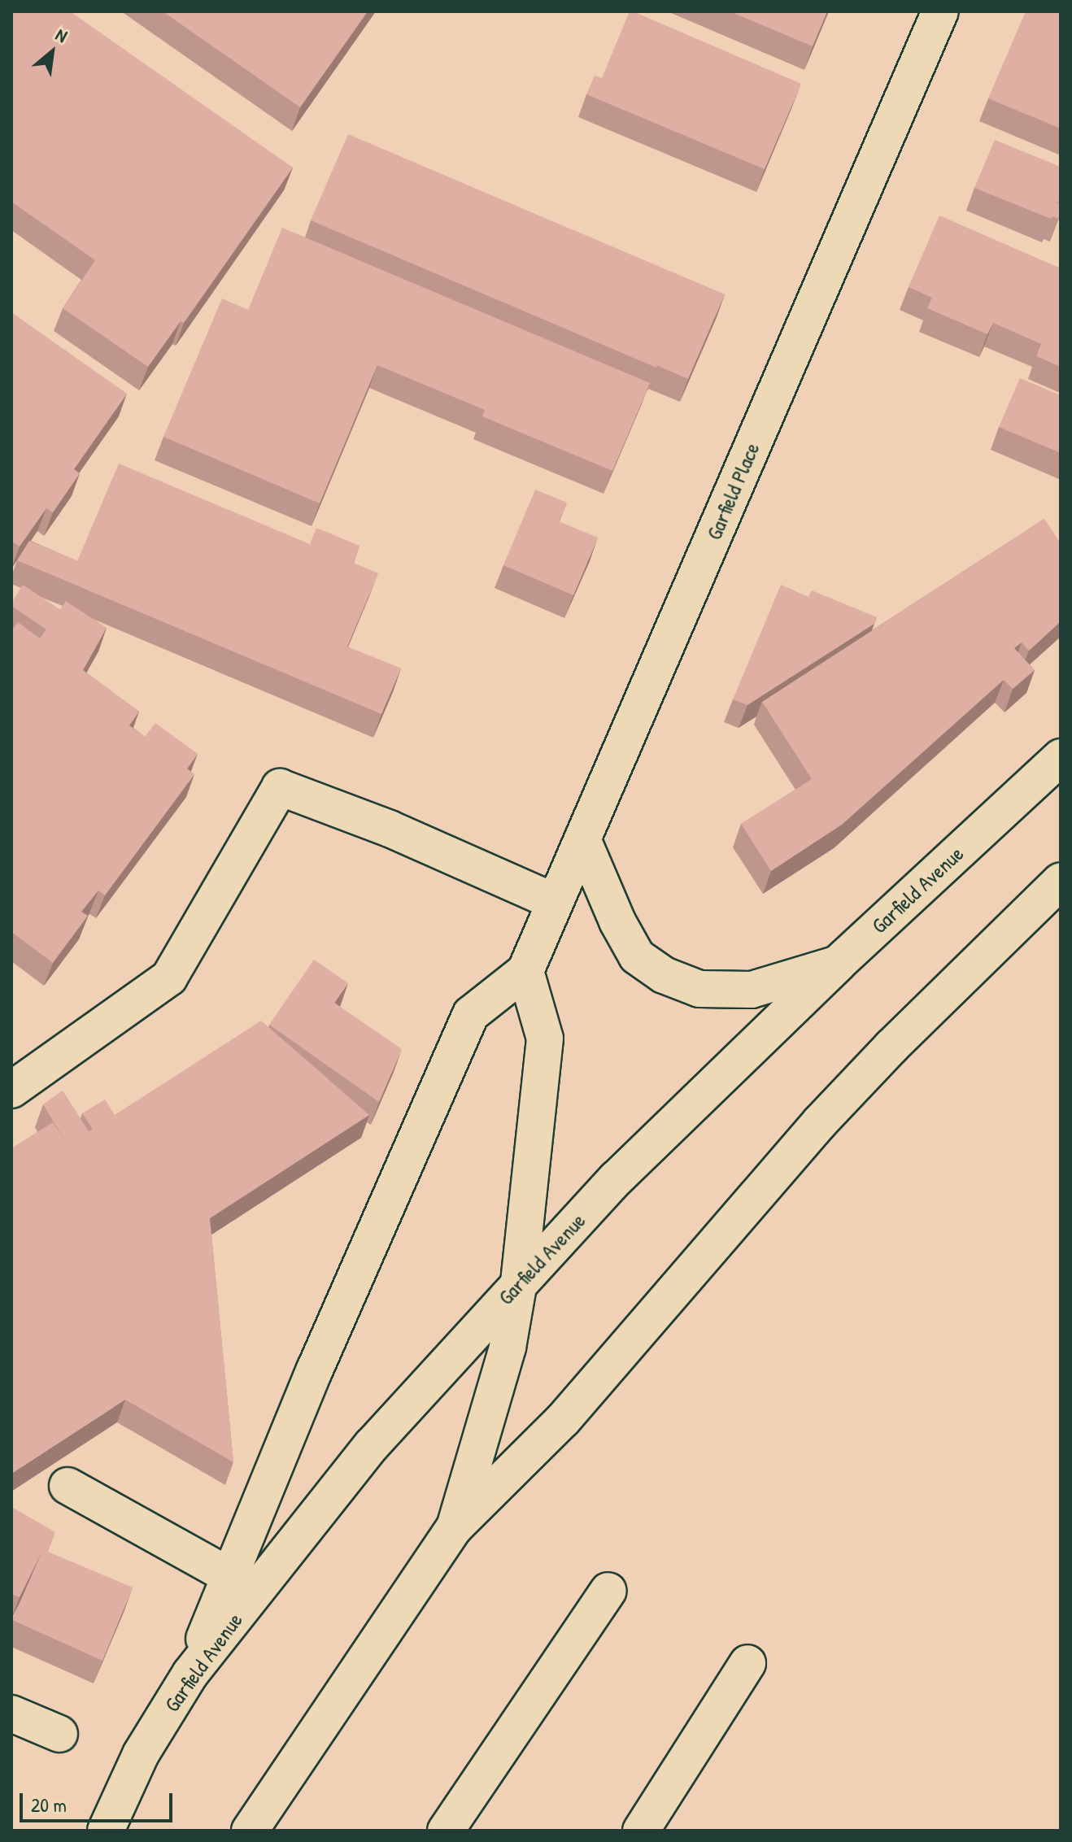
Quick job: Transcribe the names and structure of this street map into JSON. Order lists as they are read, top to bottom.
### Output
{
  "streets": {
    "main road": ["Garfield Place", "Garfield Avenue"]
  },
  "scale_bar": "20 m",
  "north": "top right"
}
